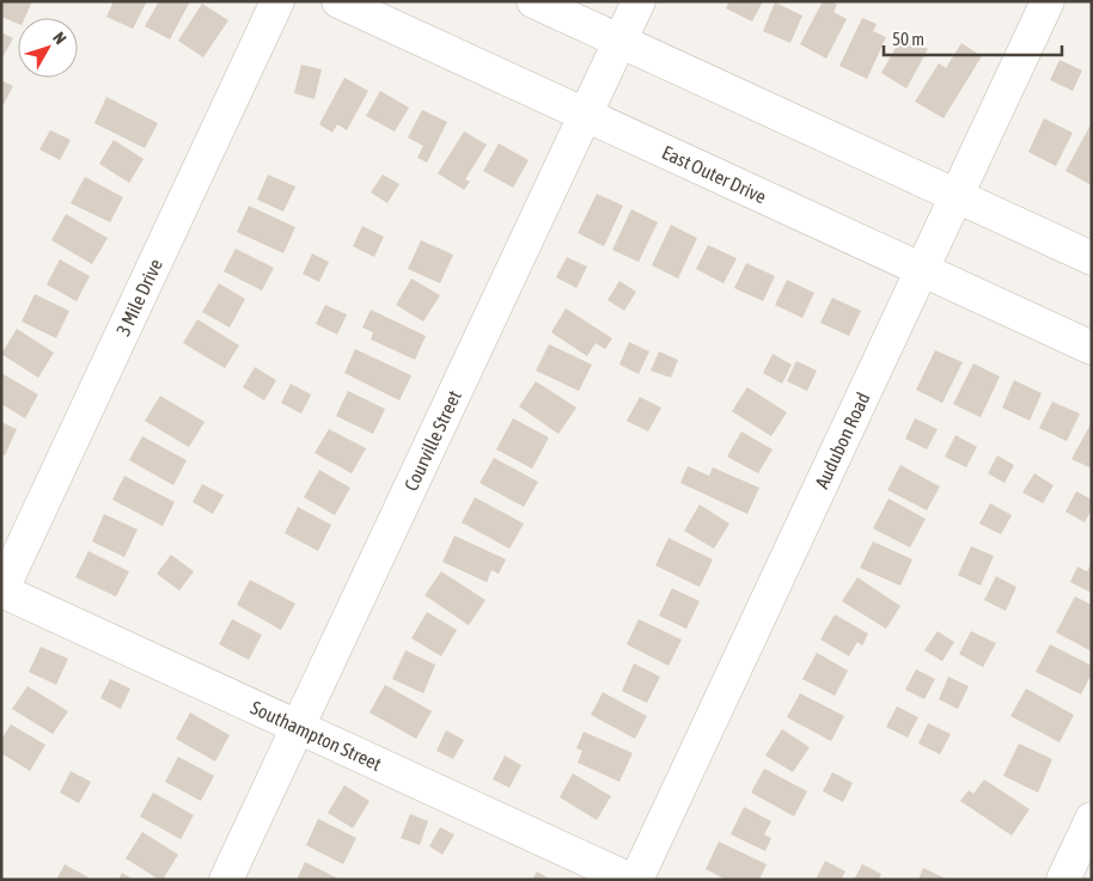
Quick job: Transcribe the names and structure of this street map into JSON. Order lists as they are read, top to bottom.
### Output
{
  "streets": {
    "street": [
      "East Outer Drive",
      "3 Mile Drive",
      "Courville Street",
      "Audubon Road",
      "Southampton Street"
    ]
  },
  "crossings": [
    ["East Outer Drive", "Courville Street"],
    ["East Outer Drive", "Audubon Road"],
    ["3 Mile Drive", "Southampton Street"],
    ["Courville Street", "Southampton Street"]
  ],
  "scale_bar": "50 m",
  "north": "top right"
}
